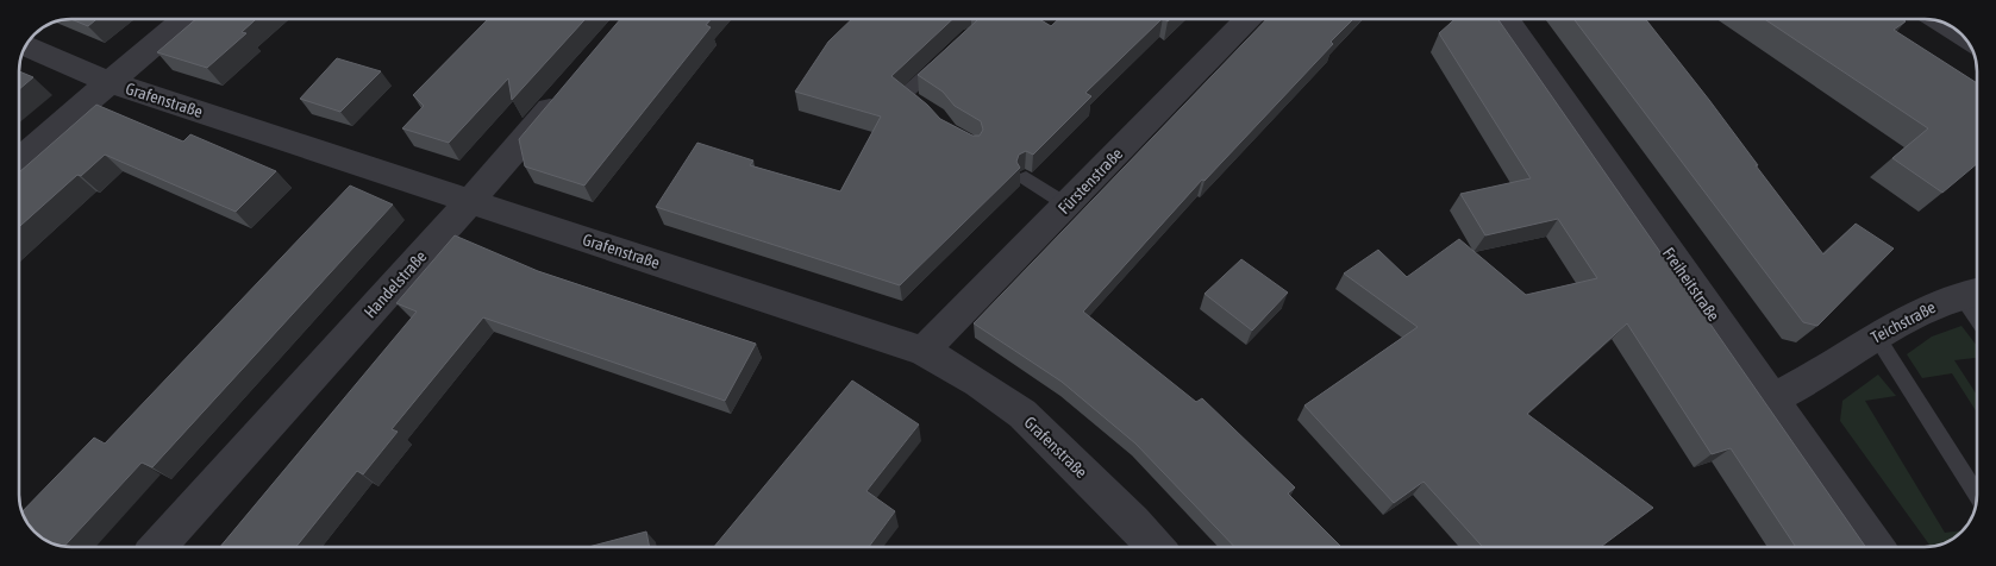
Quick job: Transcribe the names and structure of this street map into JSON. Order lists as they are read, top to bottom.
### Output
{
  "streets": {
    "street": [
      "Grafenstraße",
      "Fürstenstraße",
      "Handelstraße",
      "Freiheitstraße",
      "Teichstraße"
    ]
  },
  "crossings": [
    ["Grafenstraße", "Fürstenstraße"],
    ["Grafenstraße", "Handelstraße"],
    ["Freiheitstraße", "Teichstraße"]
  ]
}
